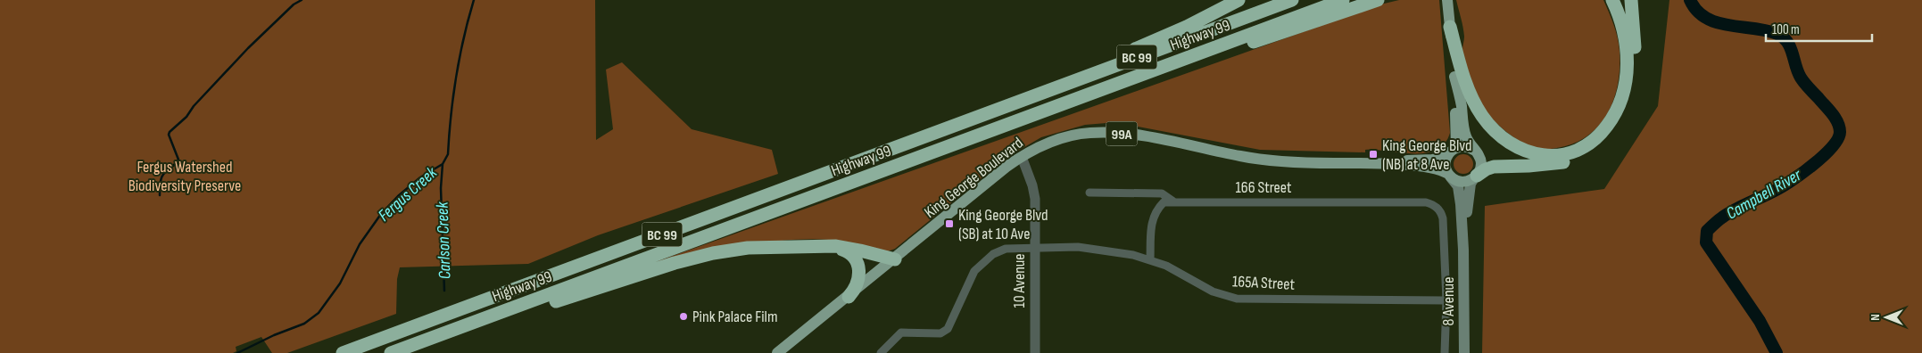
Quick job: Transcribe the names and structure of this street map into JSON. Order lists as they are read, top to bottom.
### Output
{
  "streets": {
    "highway": ["Highway 99", "BC 99"],
    "main road": ["99A", "King George Boulevard", "8 Avenue"],
    "street": ["166 Street", "10 Avenue", "165A Street"]
  },
  "crossings": [
    ["King George Boulevard", "10 Avenue"],
    ["King George Boulevard", "8 Avenue"],
    ["166 Street", "165A Street"],
    ["10 Avenue", "165A Street"]
  ],
  "water": ["Fergus Creek", "Campbell River", "Carlson Creek"],
  "parks": ["Fergus Watershed Biodiversity Preserve"],
  "places": {
    "transit": ["King George Blvd (NB) at 8 Ave", "King George Blvd (SB) at 10 Ave"],
    "other": ["Pink Palace Film"]
  },
  "scale_bar": "100 m",
  "north": "left"
}
